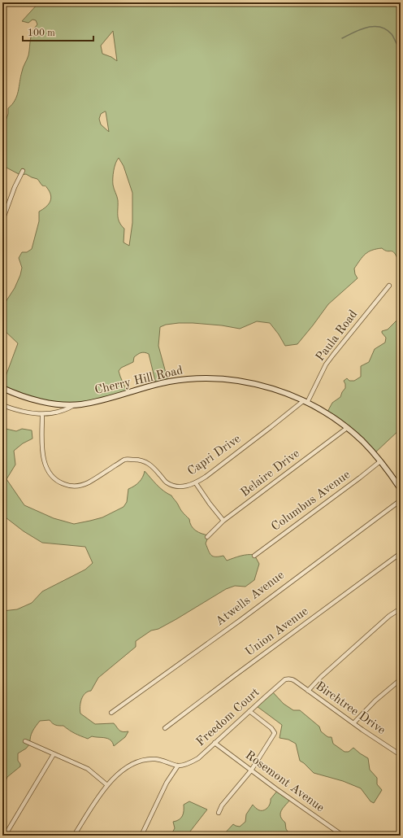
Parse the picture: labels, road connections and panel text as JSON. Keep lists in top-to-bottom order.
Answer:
{
  "streets": {
    "main road": ["Cherry Hill Road"],
    "street": [
      "Paula Road",
      "Capri Drive",
      "Belaire Drive",
      "Columbus Avenue",
      "Atwells Avenue",
      "Union Avenue",
      "Birchtree Drive",
      "Freedom Court",
      "Rosemont Avenue"
    ]
  },
  "crossings": [
    ["Paula Road", "Cherry Hill Road"],
    ["Paula Road", "Capri Drive"],
    ["Cherry Hill Road", "Capri Drive"],
    ["Cherry Hill Road", "Belaire Drive"],
    ["Cherry Hill Road", "Columbus Avenue"],
    ["Birchtree Drive", "Freedom Court"],
    ["Freedom Court", "Rosemont Avenue"]
  ],
  "scale_bar": "100 m"
}
